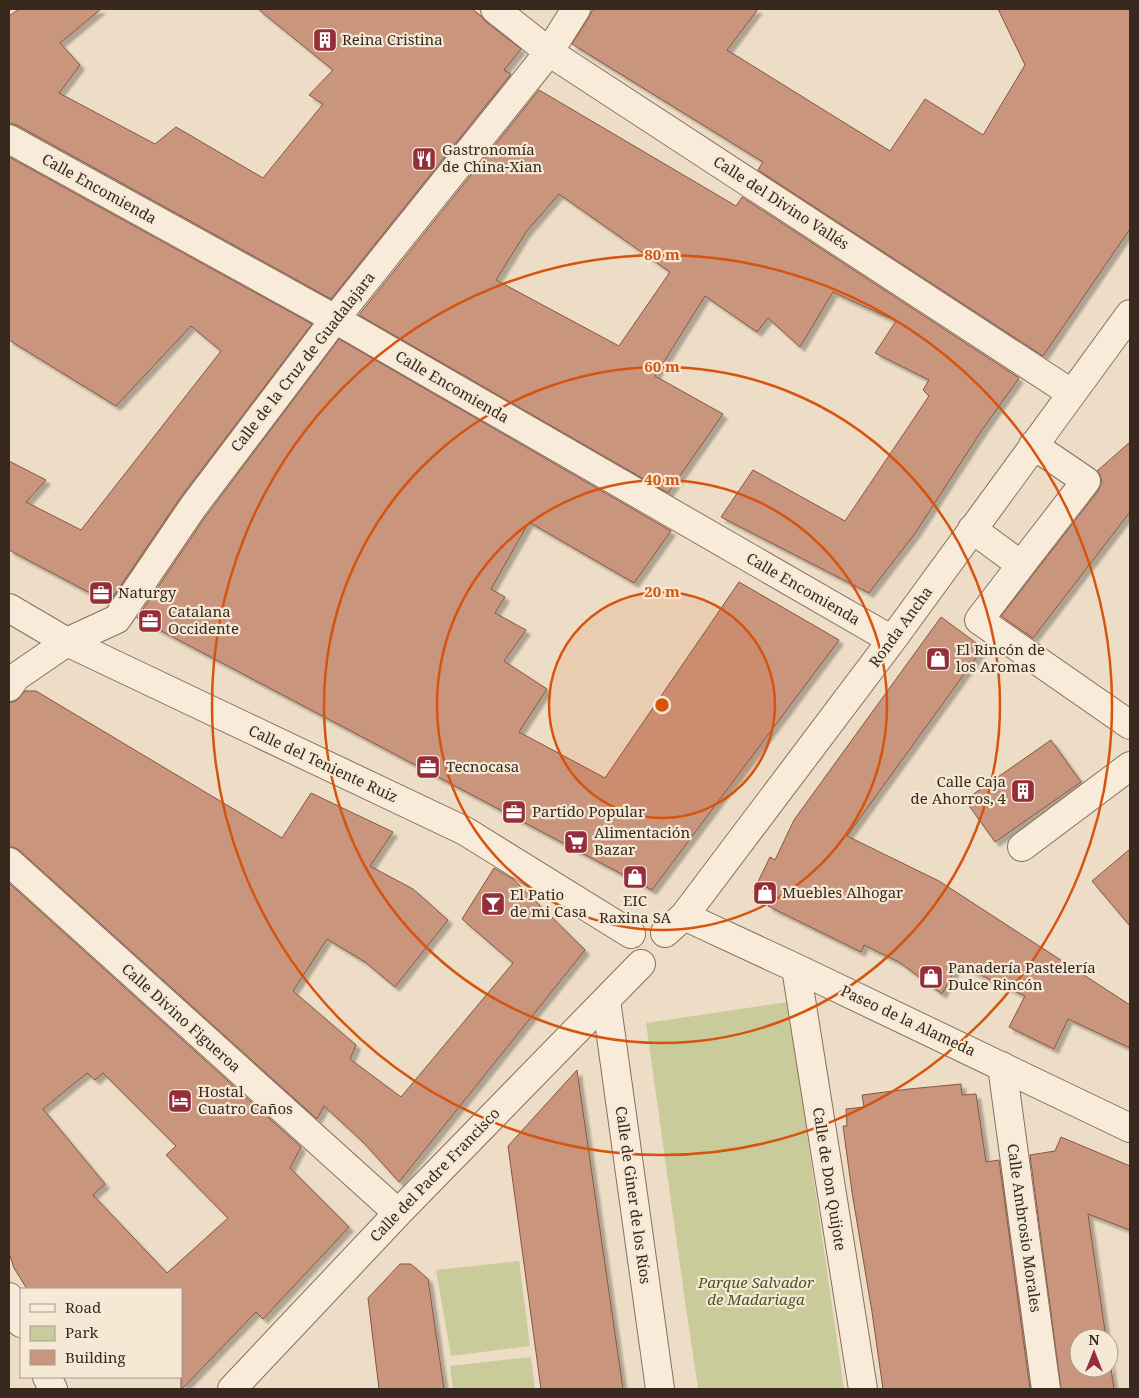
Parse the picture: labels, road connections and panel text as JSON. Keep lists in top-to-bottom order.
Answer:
{
  "streets": {
    "street": [
      "Calle Encomienda",
      "Calle del Divino Vallés",
      "Calle de la Cruz de Guadalajara",
      "Ronda Ancha",
      "Calle del Teniente Ruiz",
      "Calle Divino Figueroa",
      "Paseo de la Alameda",
      "Calle del Padre Francisco",
      "Calle de Don Quijote",
      "Calle de Giner de los Ríos",
      "Calle Ambrosio Morales"
    ]
  },
  "crossings": [
    ["Calle Encomienda", "Calle de la Cruz de Guadalajara"],
    ["Calle Encomienda", "Ronda Ancha"],
    ["Calle del Divino Vallés", "Calle de la Cruz de Guadalajara"],
    ["Calle del Divino Vallés", "Ronda Ancha"],
    ["Calle de la Cruz de Guadalajara", "Calle del Teniente Ruiz"],
    ["Ronda Ancha", "Paseo de la Alameda"],
    ["Calle del Teniente Ruiz", "Paseo de la Alameda"],
    ["Calle Divino Figueroa", "Calle del Padre Francisco"],
    ["Paseo de la Alameda", "Calle de Don Quijote"],
    ["Paseo de la Alameda", "Calle Ambrosio Morales"],
    ["Calle del Padre Francisco", "Calle de Giner de los Ríos"]
  ],
  "parks": ["Parque Salvador de Madariaga"],
  "places": {
    "building": ["Reina Cristina", "Calle Caja de Ahorros, 4"],
    "restaurant": ["Gastronomía de China-Xian"],
    "office": [
      "Naturgy",
      "Catalana Occidente",
      "Tecnocasa",
      "Partido Popular"
    ],
    "shop": [
      "El Rincón de los Aromas",
      "EIC Raxina SA",
      "Muebles Alhogar",
      "Panadería Pastelería Dulce Rincón"
    ],
    "supermarket": ["Alimentación Bazar"],
    "bar": ["El Patio de mi Casa"],
    "hotel": ["Hostal Cuatro Caños"]
  },
  "legend": ["Road", "Park", "Building"],
  "north": "top",
  "rings": [
    "80 m",
    "60 m",
    "40 m",
    "20 m"
  ]
}
